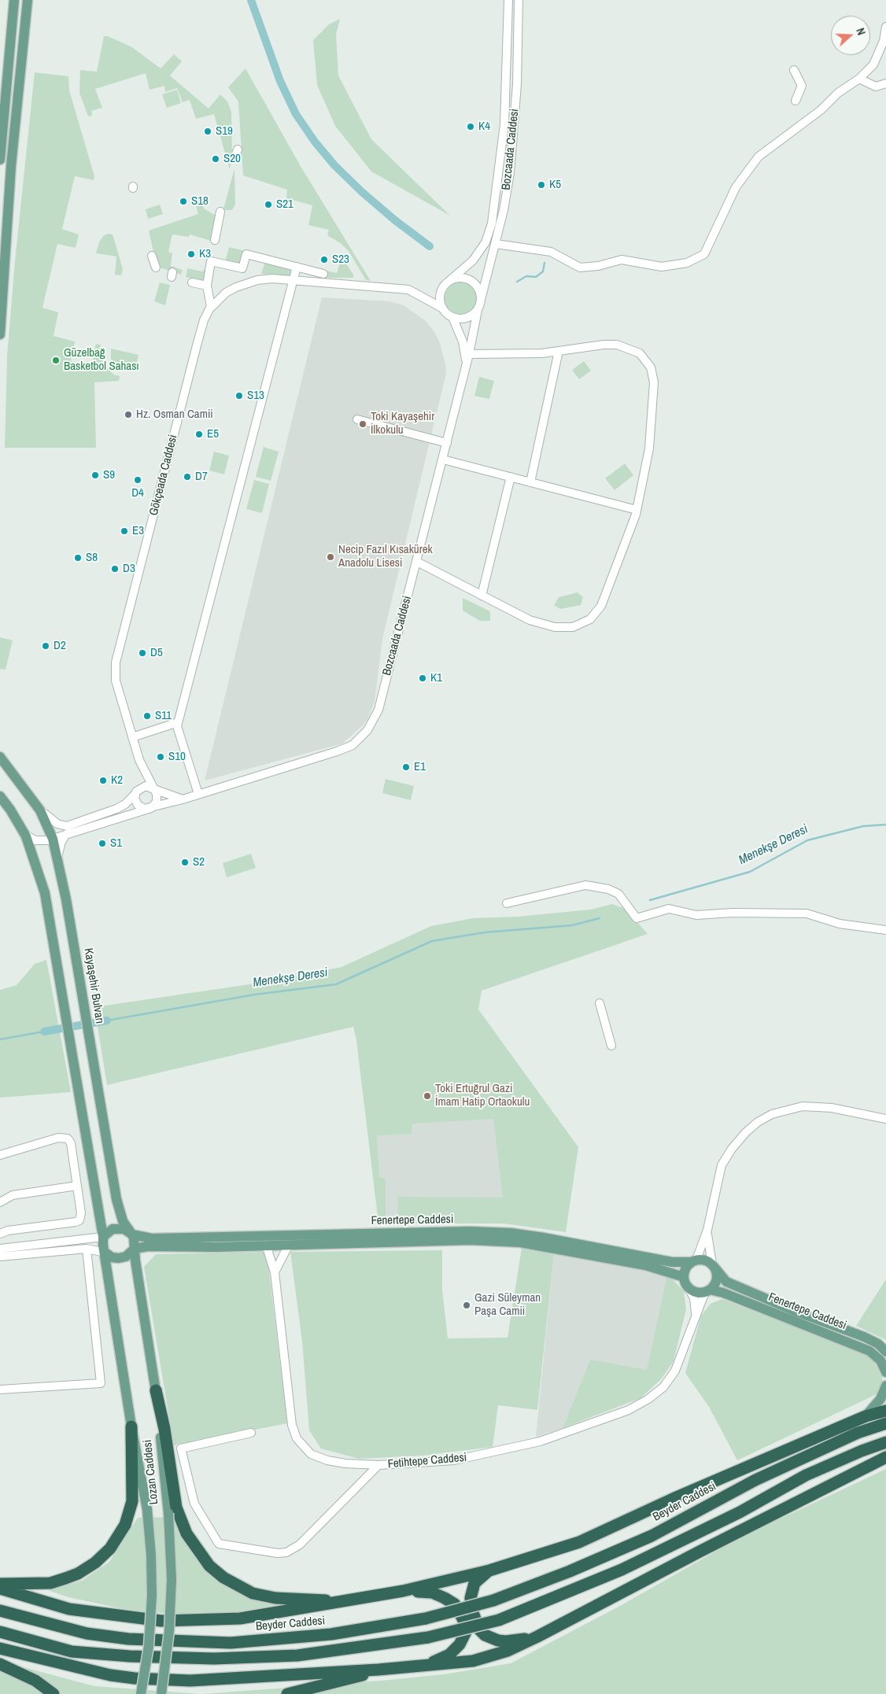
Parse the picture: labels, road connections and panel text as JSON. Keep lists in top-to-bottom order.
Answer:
{
  "streets": {
    "highway": ["Beyder Caddesi"],
    "main road": ["Kayaşehir Bulvarı", "Fenertepe Caddesi", "Lozan Caddesi"],
    "street": ["Bozcaada Caddesi", "Gökçeada Caddesi", "Fetihtepe Caddesi"]
  },
  "crossings": [
    ["Bozcaada Caddesi", "Gökçeada Caddesi"],
    ["Bozcaada Caddesi", "Kayaşehir Bulvarı"],
    ["Kayaşehir Bulvarı", "Fenertepe Caddesi"],
    ["Kayaşehir Bulvarı", "Lozan Caddesi"],
    ["Fenertepe Caddesi", "Fetihtepe Caddesi"],
    ["Fenertepe Caddesi", "Lozan Caddesi"]
  ],
  "water": ["Menekşe Deresi"],
  "places": [
    "K4",
    "S19",
    "S20",
    "K5",
    "S18",
    "S21",
    "K3",
    "S23",
    "Güzelbağ Basketbol Sahası",
    "S13",
    "Hz. Osman Camii",
    "Toki Kayaşehir İlkokulu",
    "E5",
    "S9",
    "D7",
    "D4",
    "E3",
    "Necip Fazıl Kısakürek Anadolu Lisesi",
    "S8",
    "D3",
    "D2",
    "D5",
    "K1",
    "S11",
    "S10",
    "E1",
    "K2",
    "S1",
    "S2",
    "Toki Ertuğrul Gazi İmam Hatip Ortaokulu",
    "Gazi Süleyman Paşa Camii"
  ],
  "north": "right"
}
